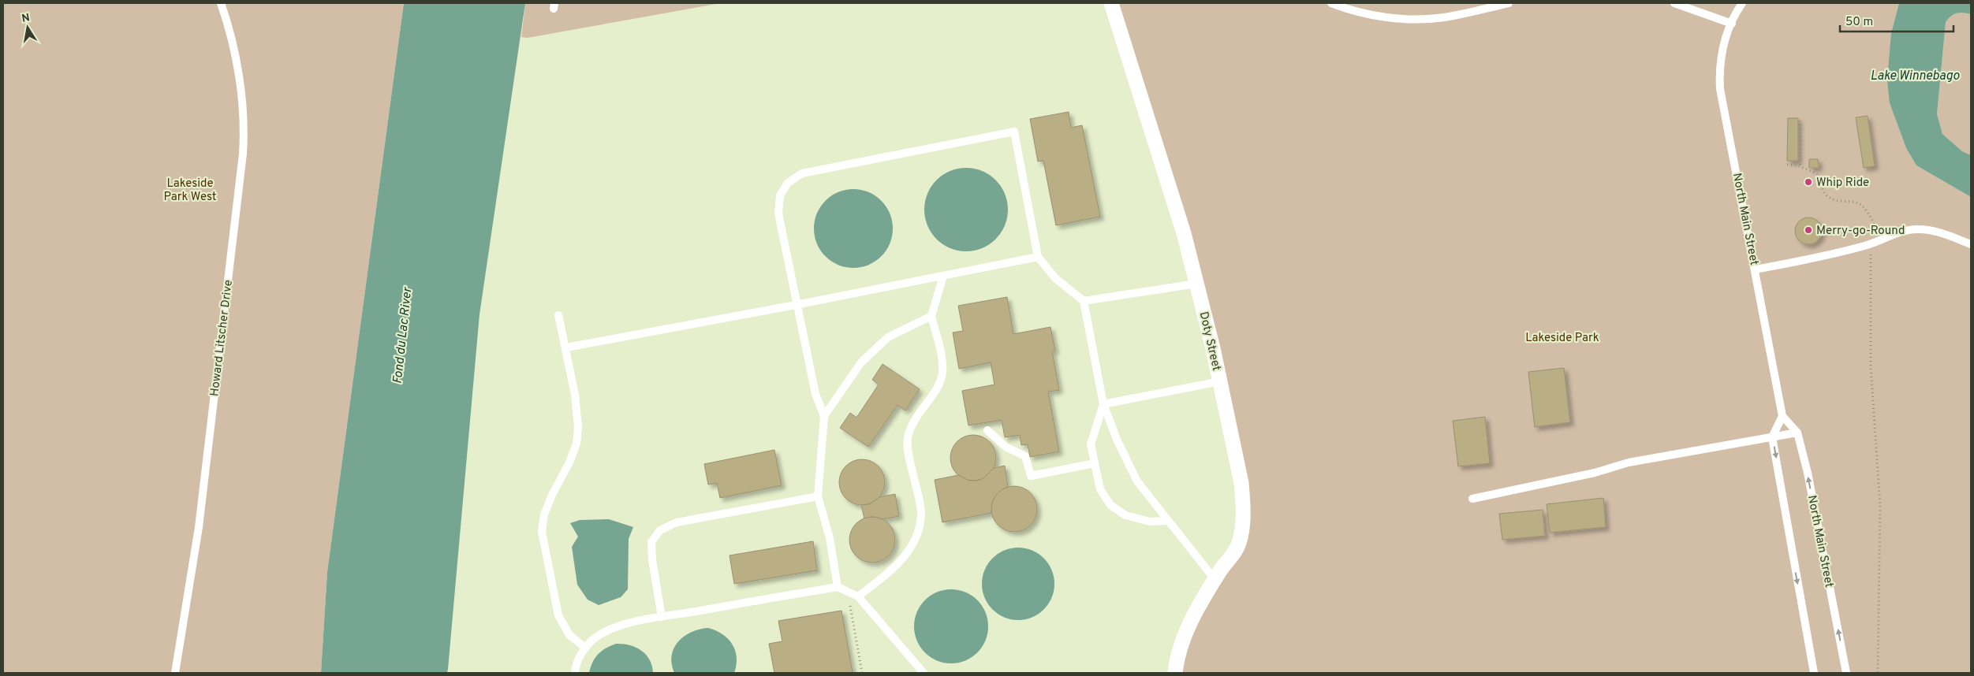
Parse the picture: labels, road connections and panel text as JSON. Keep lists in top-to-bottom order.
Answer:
{
  "streets": {
    "street": ["Doty Street"],
    "lane": ["North Main Street", "Howard Litscher Drive"]
  },
  "water": ["Lake Winnebago", "Fond du Lac River"],
  "parks": ["Lakeside Park West", "Lakeside Park"],
  "places": ["Whip Ride", "Merry-go-Round"],
  "scale_bar": "50 m",
  "north": "top"
}
